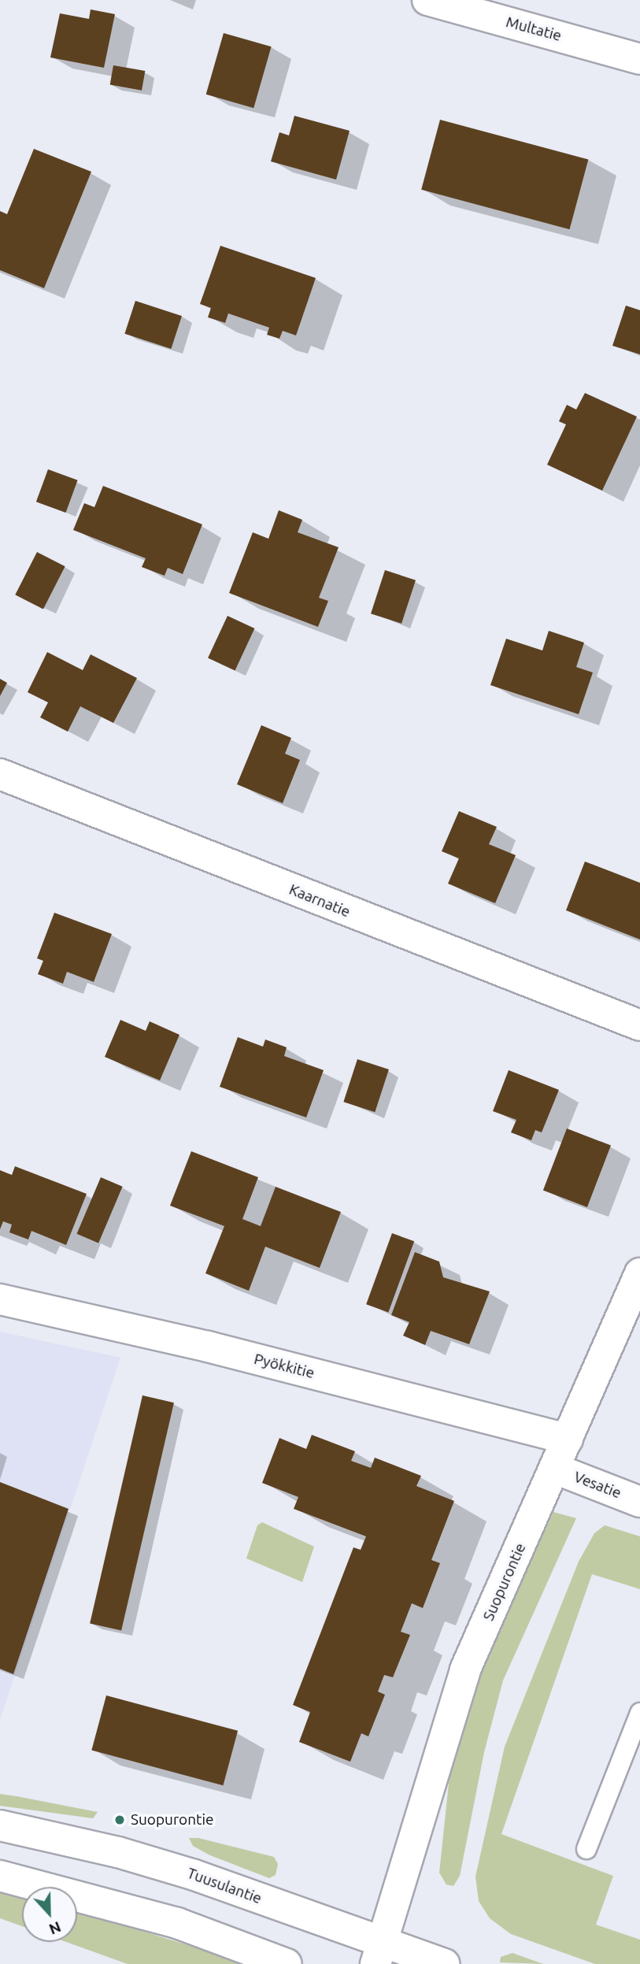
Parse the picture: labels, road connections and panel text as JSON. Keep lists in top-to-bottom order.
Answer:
{
  "streets": {
    "street": [
      "Multatie",
      "Kaarnatie",
      "Pyökkitie",
      "Vesatie",
      "Suopurontie",
      "Tuusulantie"
    ]
  },
  "crossings": [
    ["Pyökkitie", "Suopurontie"],
    ["Vesatie", "Suopurontie"],
    ["Suopurontie", "Tuusulantie"]
  ],
  "places": ["Suopurontie"],
  "north": "bottom"
}
